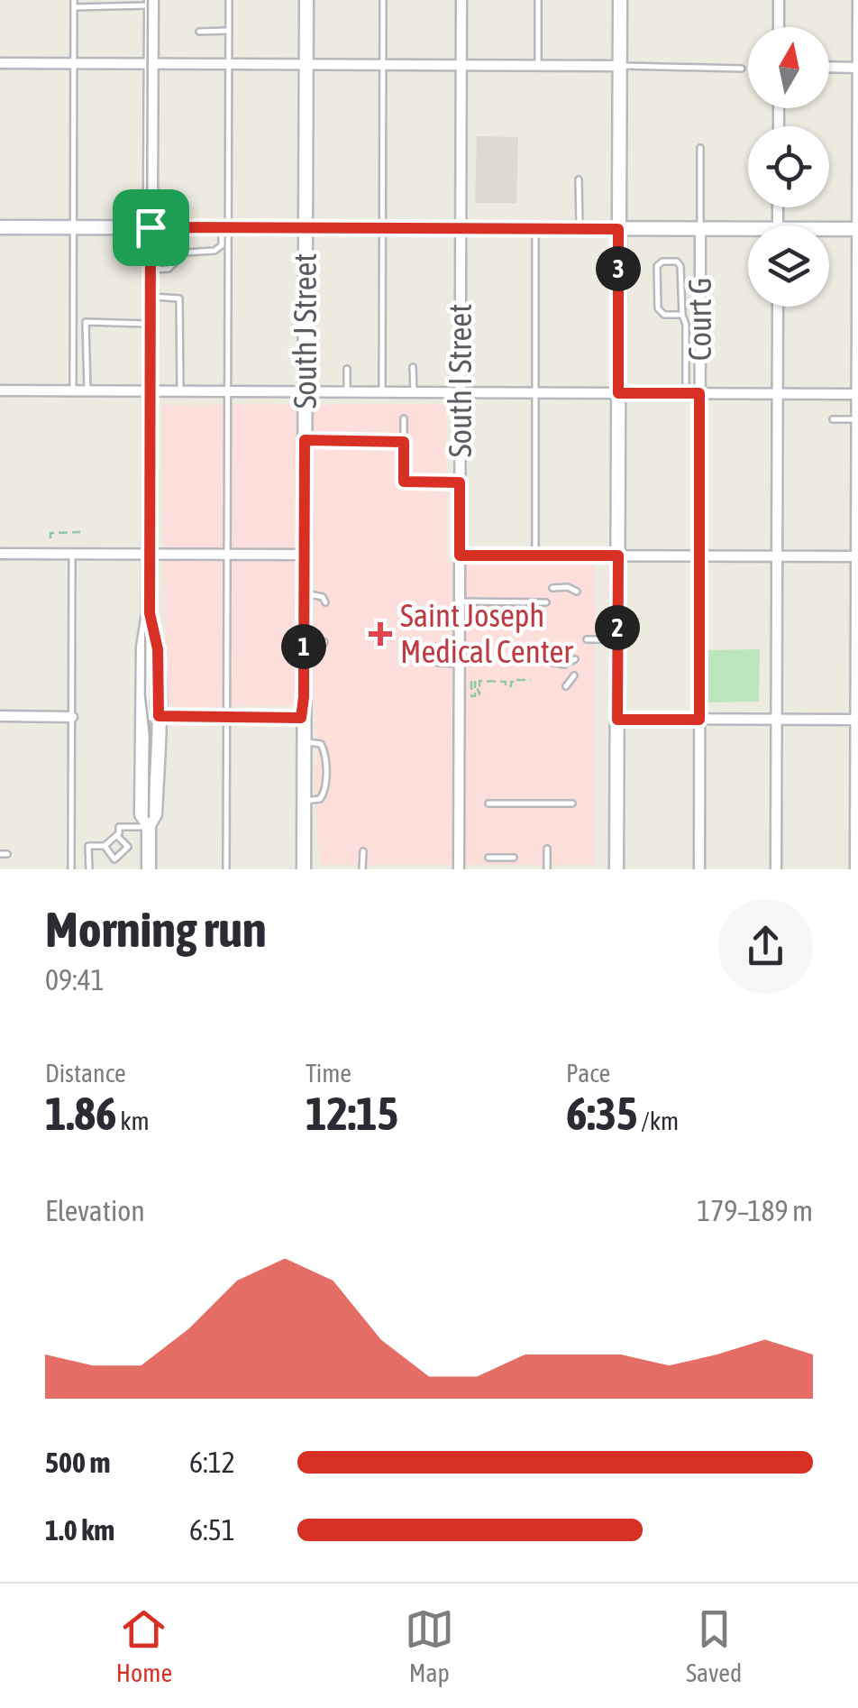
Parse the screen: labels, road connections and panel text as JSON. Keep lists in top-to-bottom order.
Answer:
{
  "streets": {
    "main road": ["South J Street"],
    "street": ["Court G", "South I Street"]
  },
  "places": {
    "health": ["Saint Joseph Medical Center"]
  },
  "north": "top",
  "page": {
    "pins": ["3", "2", "1"],
    "heading": ["Morning run", "09:41"],
    "stats": [
      ["Distance", "1.86 km"],
      ["Time", "12:15"],
      ["Pace", "6:35 /km"]
    ],
    "chart": ["Elevation", "179–189 m"],
    "list": [
      {
        "name": "500 m",
        "note": "6:12"
      },
      {
        "name": "1.0 km",
        "note": "6:51"
      }
    ],
    "tabs": ["Home", "Map", "Saved"]
  }
}
